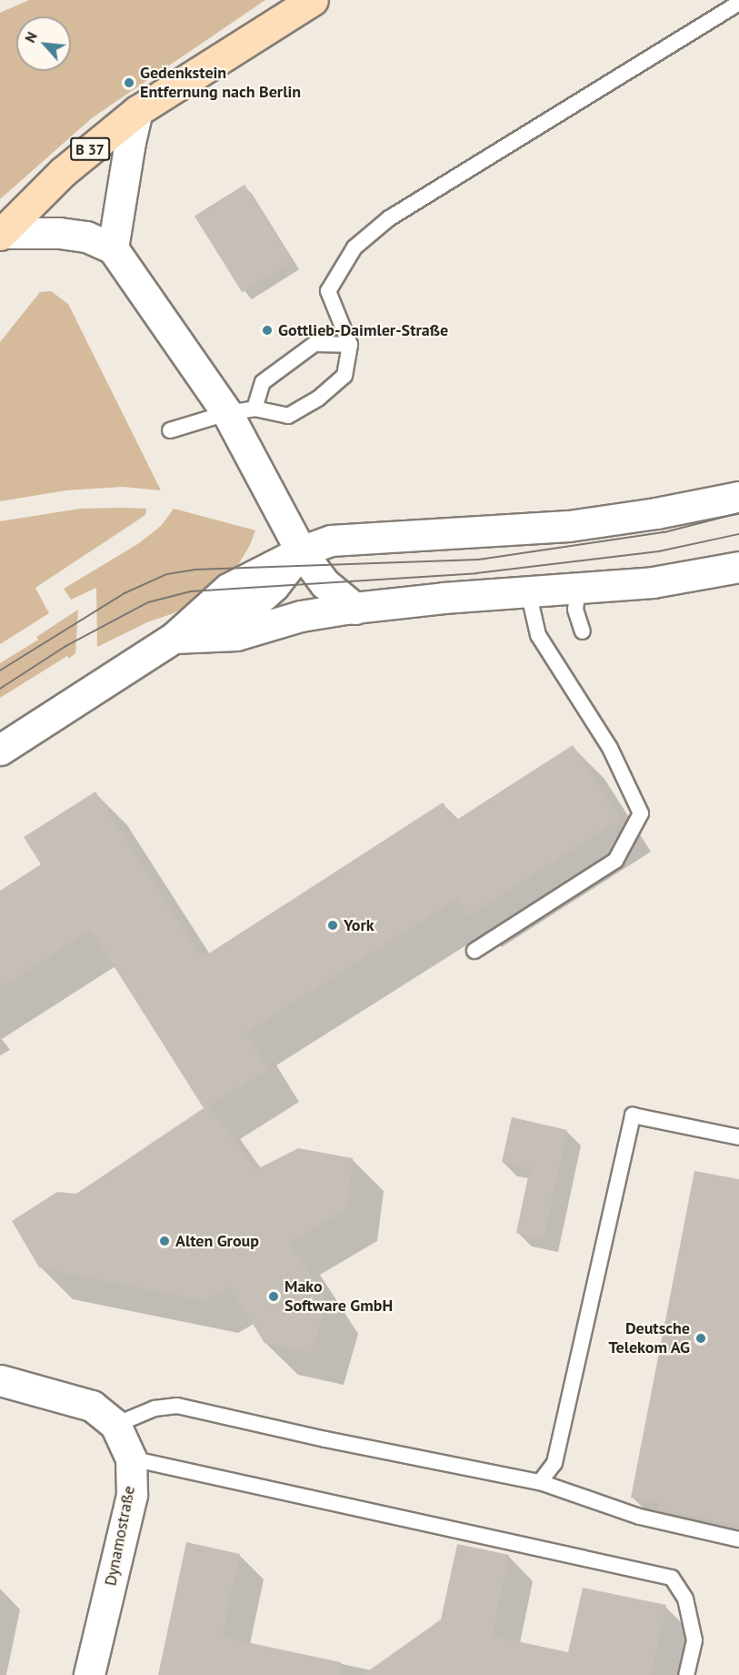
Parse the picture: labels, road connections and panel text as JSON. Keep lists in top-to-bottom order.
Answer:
{
  "streets": {
    "main road": ["B 37"],
    "street": ["Dynamostraße"]
  },
  "places": [
    "Gedenkstein Entfernung nach Berlin",
    "Gottlieb-Daimler-Straße",
    "York",
    "Alten Group",
    "Mako Software GmbH",
    "Deutsche Telekom AG"
  ],
  "north": "top left"
}
